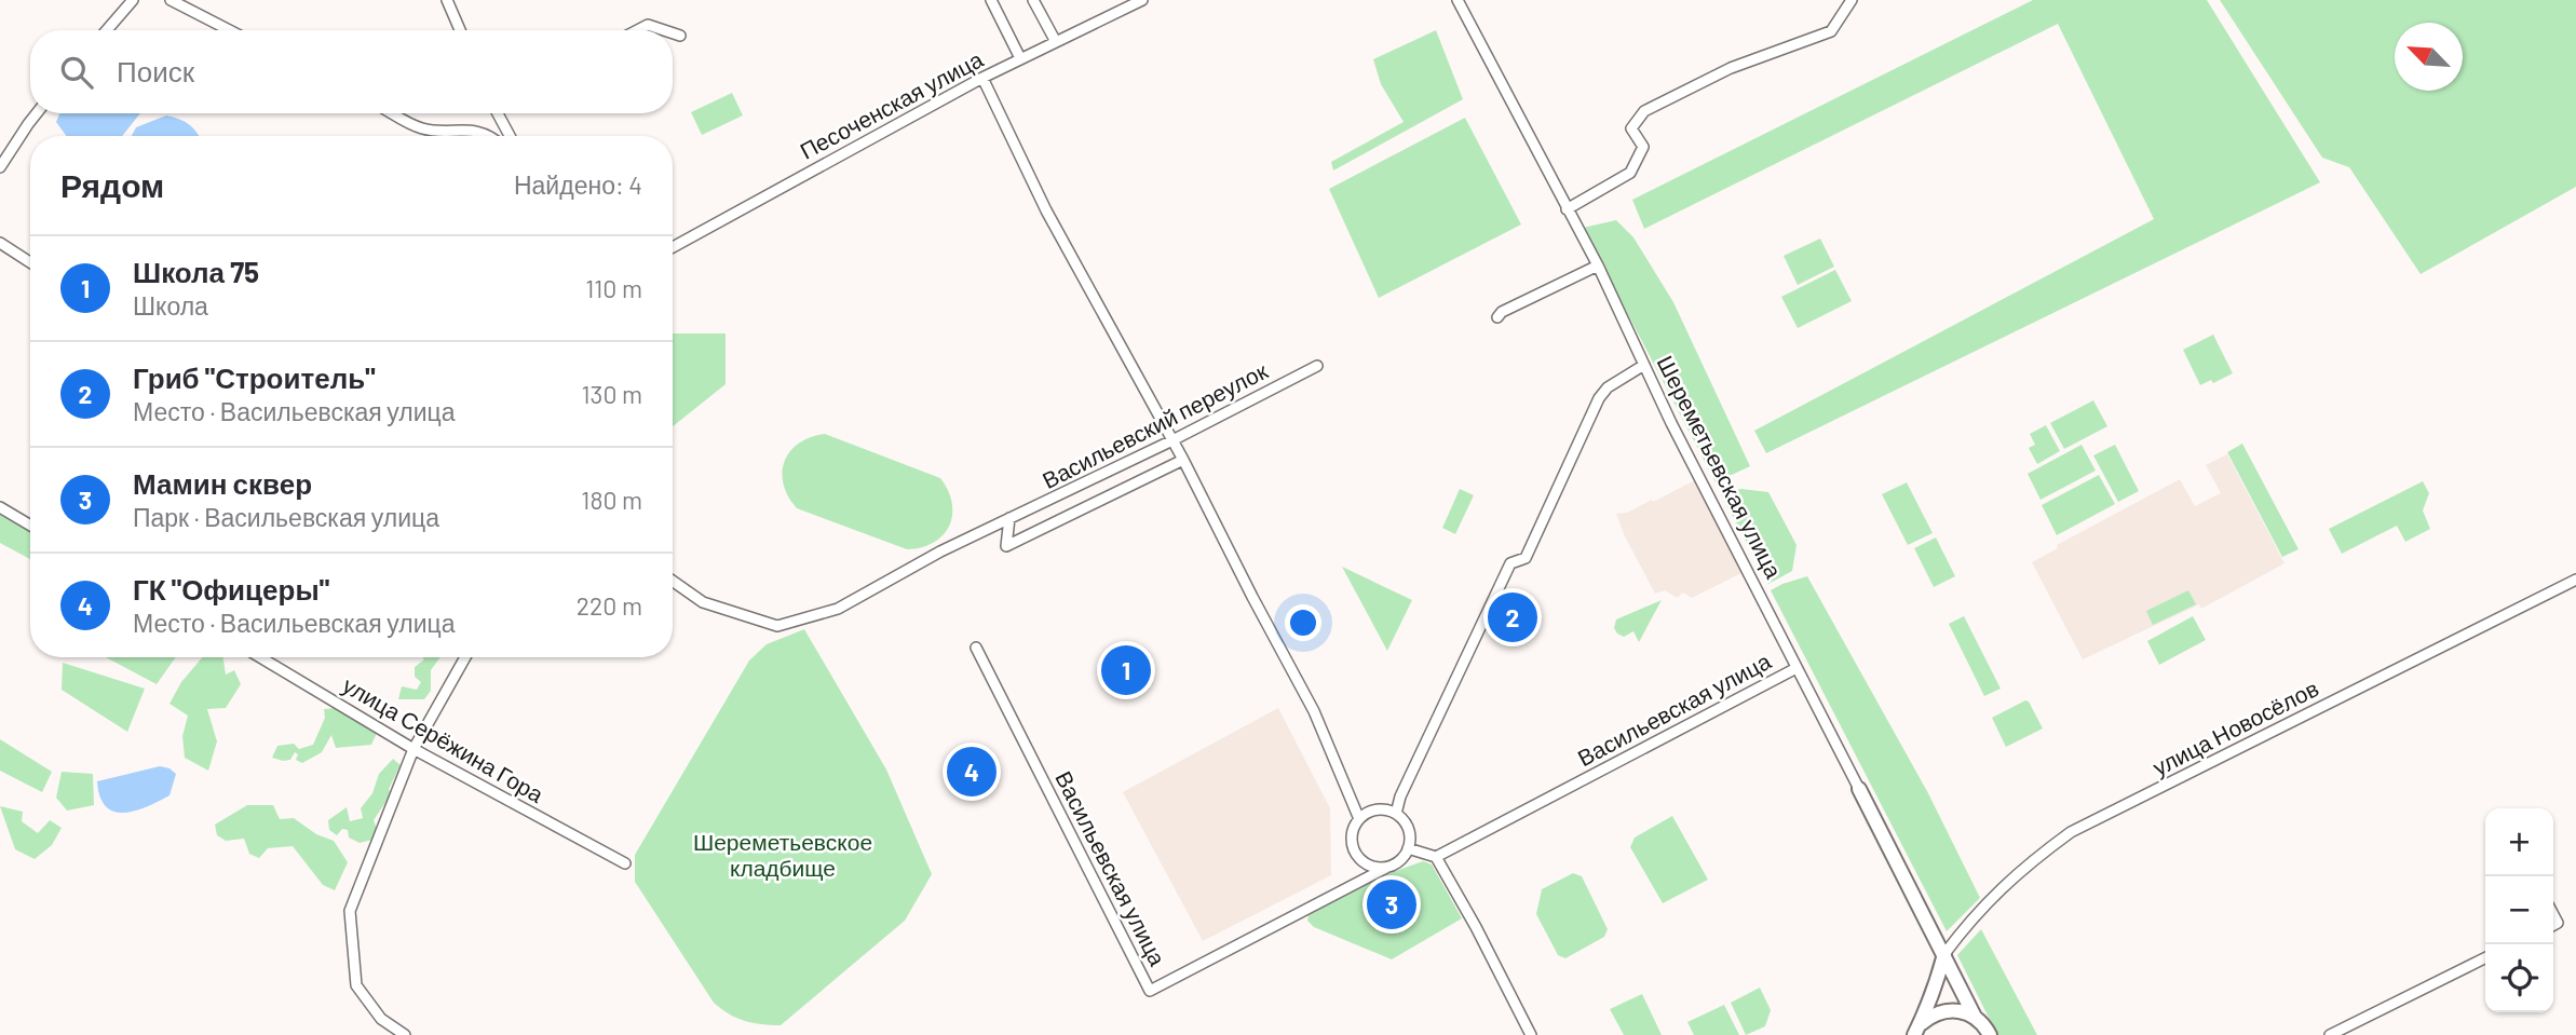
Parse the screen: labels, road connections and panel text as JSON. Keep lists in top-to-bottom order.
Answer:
{
  "streets": {
    "street": [
      "Песоченская улица",
      "Васильевский переулок",
      "Шереметьевская улица",
      "Васильевская улица",
      "улица Новосёлов",
      "улица Серёжина Гора"
    ]
  },
  "crossings": [
    ["Шереметьевская улица", "Васильевская улица"],
    ["Шереметьевская улица", "улица Новосёлов"]
  ],
  "parks": ["Шереметьевское кладбище"],
  "north": "top left",
  "page": {
    "search": "Поиск",
    "heading": ["Рядом", "Найдено: 4"],
    "list": [
      {
        "mark": "1",
        "name": "Школа 75",
        "note": "Школа",
        "value": "110 m"
      },
      {
        "mark": "2",
        "name": "Гриб \"Строитель\"",
        "note": "Место · Васильевская улица",
        "value": "130 m"
      },
      {
        "mark": "3",
        "name": "Мамин сквер",
        "note": "Парк · Васильевская улица",
        "value": "180 m"
      },
      {
        "mark": "4",
        "name": "ГК \"Офицеры\"",
        "note": "Место · Васильевская улица",
        "value": "220 m"
      }
    ],
    "pins": [
      "2",
      "1",
      "4",
      "3"
    ],
    "map_buttons": ["+", "−"]
  }
}
